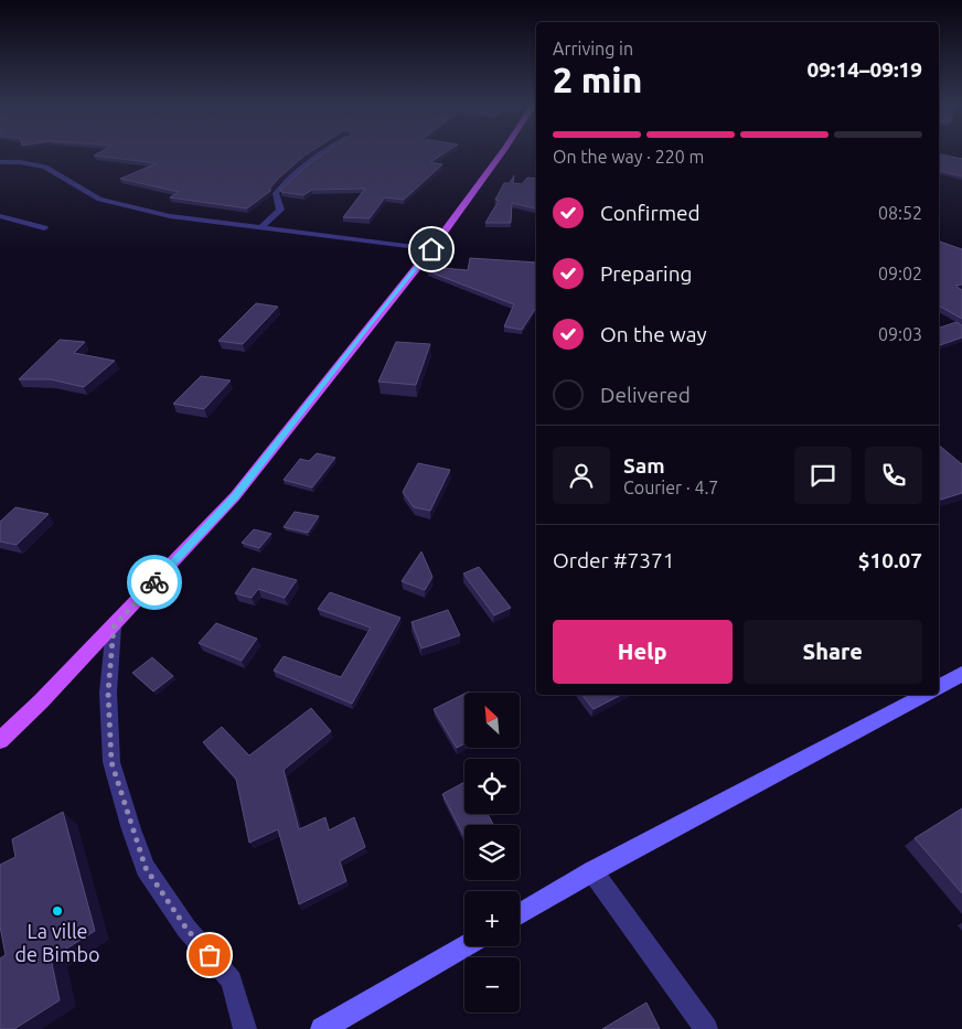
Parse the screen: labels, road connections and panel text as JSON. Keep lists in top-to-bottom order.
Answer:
{
  "places": ["La ville de Bimbo"],
  "north": "top left",
  "page": {
    "heading": ["2 min", "Arriving in", "09:14–09:19"],
    "panel": [
      "Sam",
      "Courier · 4.7",
      "Order #7371",
      "$10.07"
    ],
    "bar": "On the way · 220 m",
    "list": [
      ["Confirmed", "08:52"],
      ["Preparing", "09:02"],
      ["On the way", "09:03"],
      "Delivered"
    ],
    "buttons": ["Help", "Share"],
    "map_buttons": ["+", "−"]
  }
}
